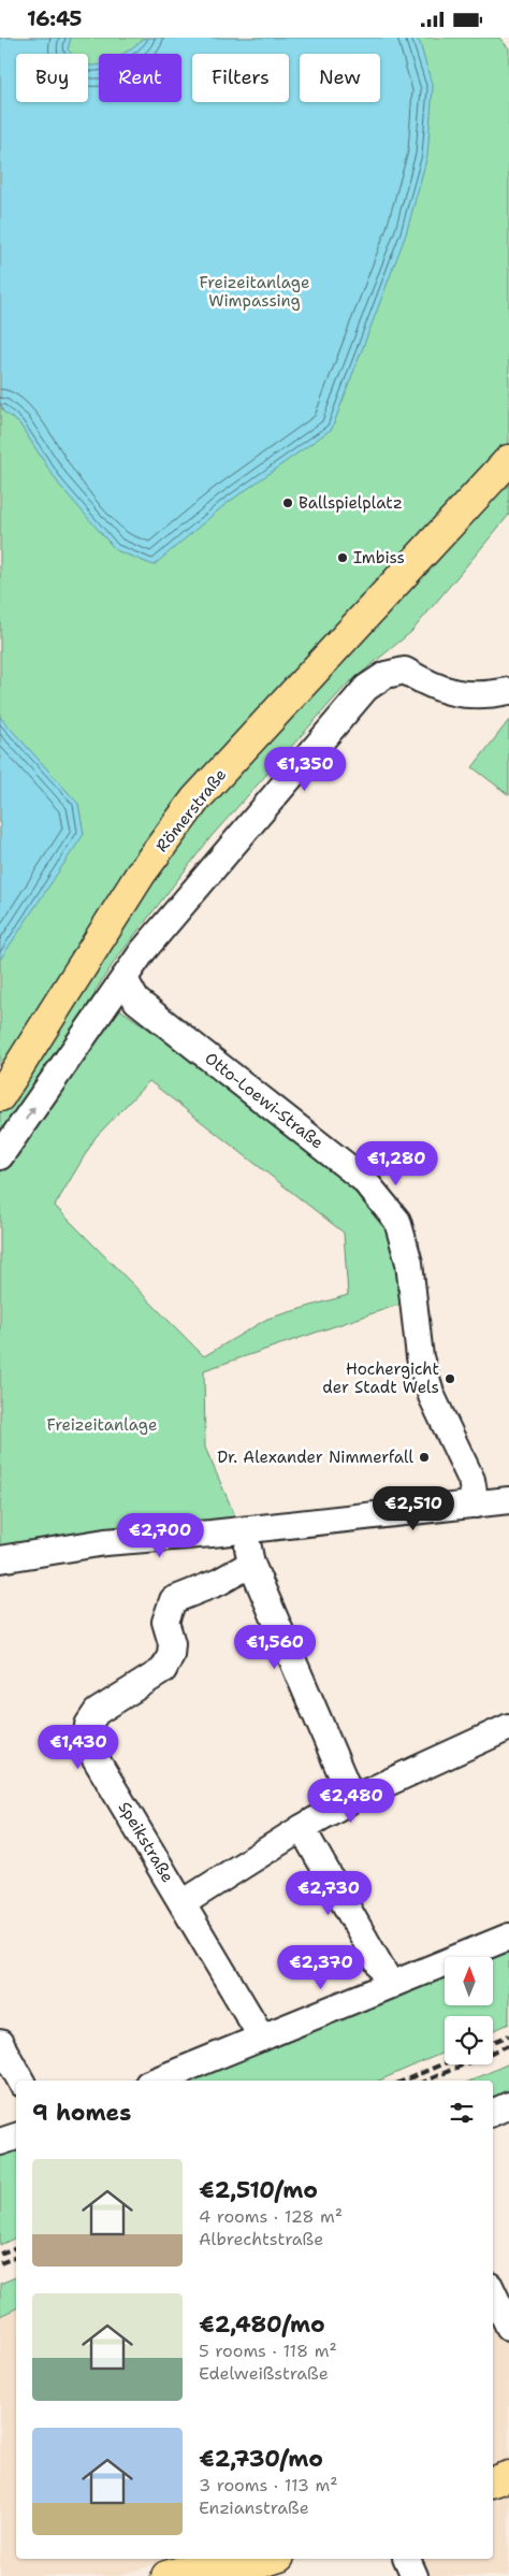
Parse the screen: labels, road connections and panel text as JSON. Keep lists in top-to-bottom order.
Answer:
{
  "streets": {
    "main road": ["Römerstraße"],
    "street": ["Otto-Loewi-Straße", "Speikstraße"]
  },
  "parks": ["Freizeitanlage Wimpassing", "Freizeitanlage"],
  "places": [
    "Ballspielplatz",
    "Imbiss",
    "Hochergicht der Stadt Wels",
    "Dr. Alexander Nimmerfall"
  ],
  "north": "top",
  "page": {
    "status": "16:45",
    "chip": [
      "Buy",
      "Rent",
      "Filters",
      "New"
    ],
    "price": [
      "€1,350",
      "€1,280",
      "€2,510",
      "€2,700",
      "€1,560",
      "€1,430",
      "€2,480",
      "€2,730",
      "€2,370"
    ],
    "heading": "9 homes",
    "list": [
      {
        "name": "€2,510/mo",
        "note": "4 rooms · 128 m² · Albrechtstraße"
      },
      {
        "name": "€2,480/mo",
        "note": "5 rooms · 118 m² · Edelweißstraße"
      },
      {
        "name": "€2,730/mo",
        "note": "3 rooms · 113 m² · Enzianstraße"
      }
    ]
  }
}
